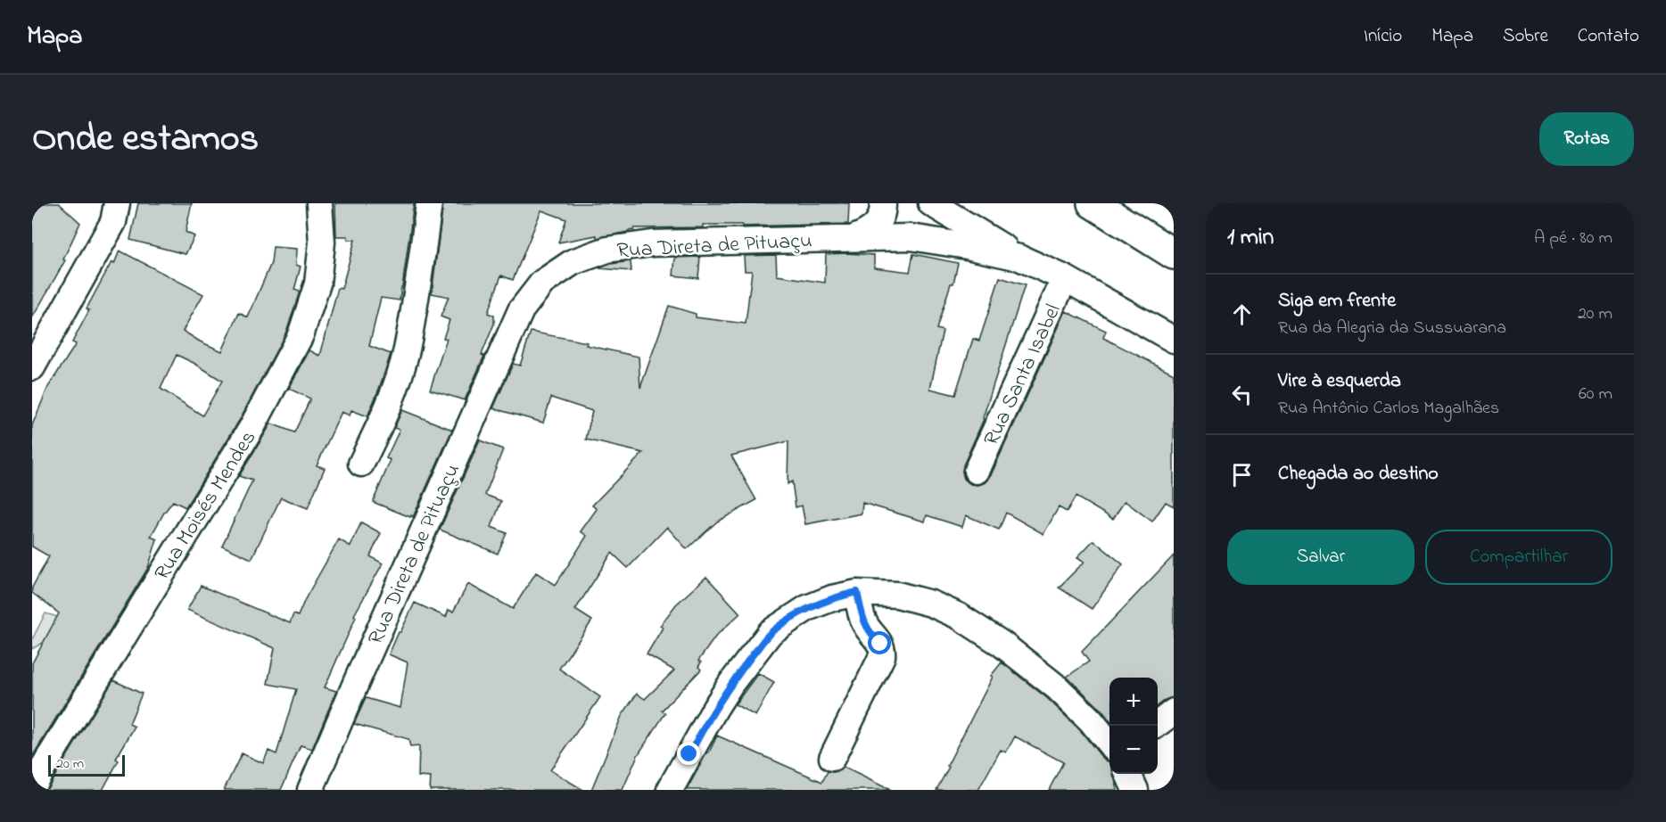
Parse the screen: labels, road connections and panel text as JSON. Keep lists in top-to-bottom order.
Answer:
{
  "streets": {
    "street": ["Rua Direta de Pituaçu", "Rua Santa Isabel", "Rua Moisés Mendes"]
  },
  "crossings": [
    ["Rua Direta de Pituaçu", "Rua Santa Isabel"]
  ],
  "scale_bar": "20 m",
  "page": {
    "header": "Mapa",
    "nav": [
      "Início",
      "Mapa",
      "Sobre",
      "Contato"
    ],
    "title": "Onde estamos",
    "buttons": [
      "Rotas",
      ["Salvar", "Compartilhar"]
    ],
    "heading": ["1 min", "A pé · 80 m"],
    "list": [
      ["Siga em frente", "Rua da Alegria da Sussuarana", "20 m"],
      ["Vire à esquerda", "Rua Antônio Carlos Magalhães", "60 m"],
      "Chegada ao destino"
    ],
    "map_buttons": ["+", "−"],
    "scale": "20 m"
  }
}
